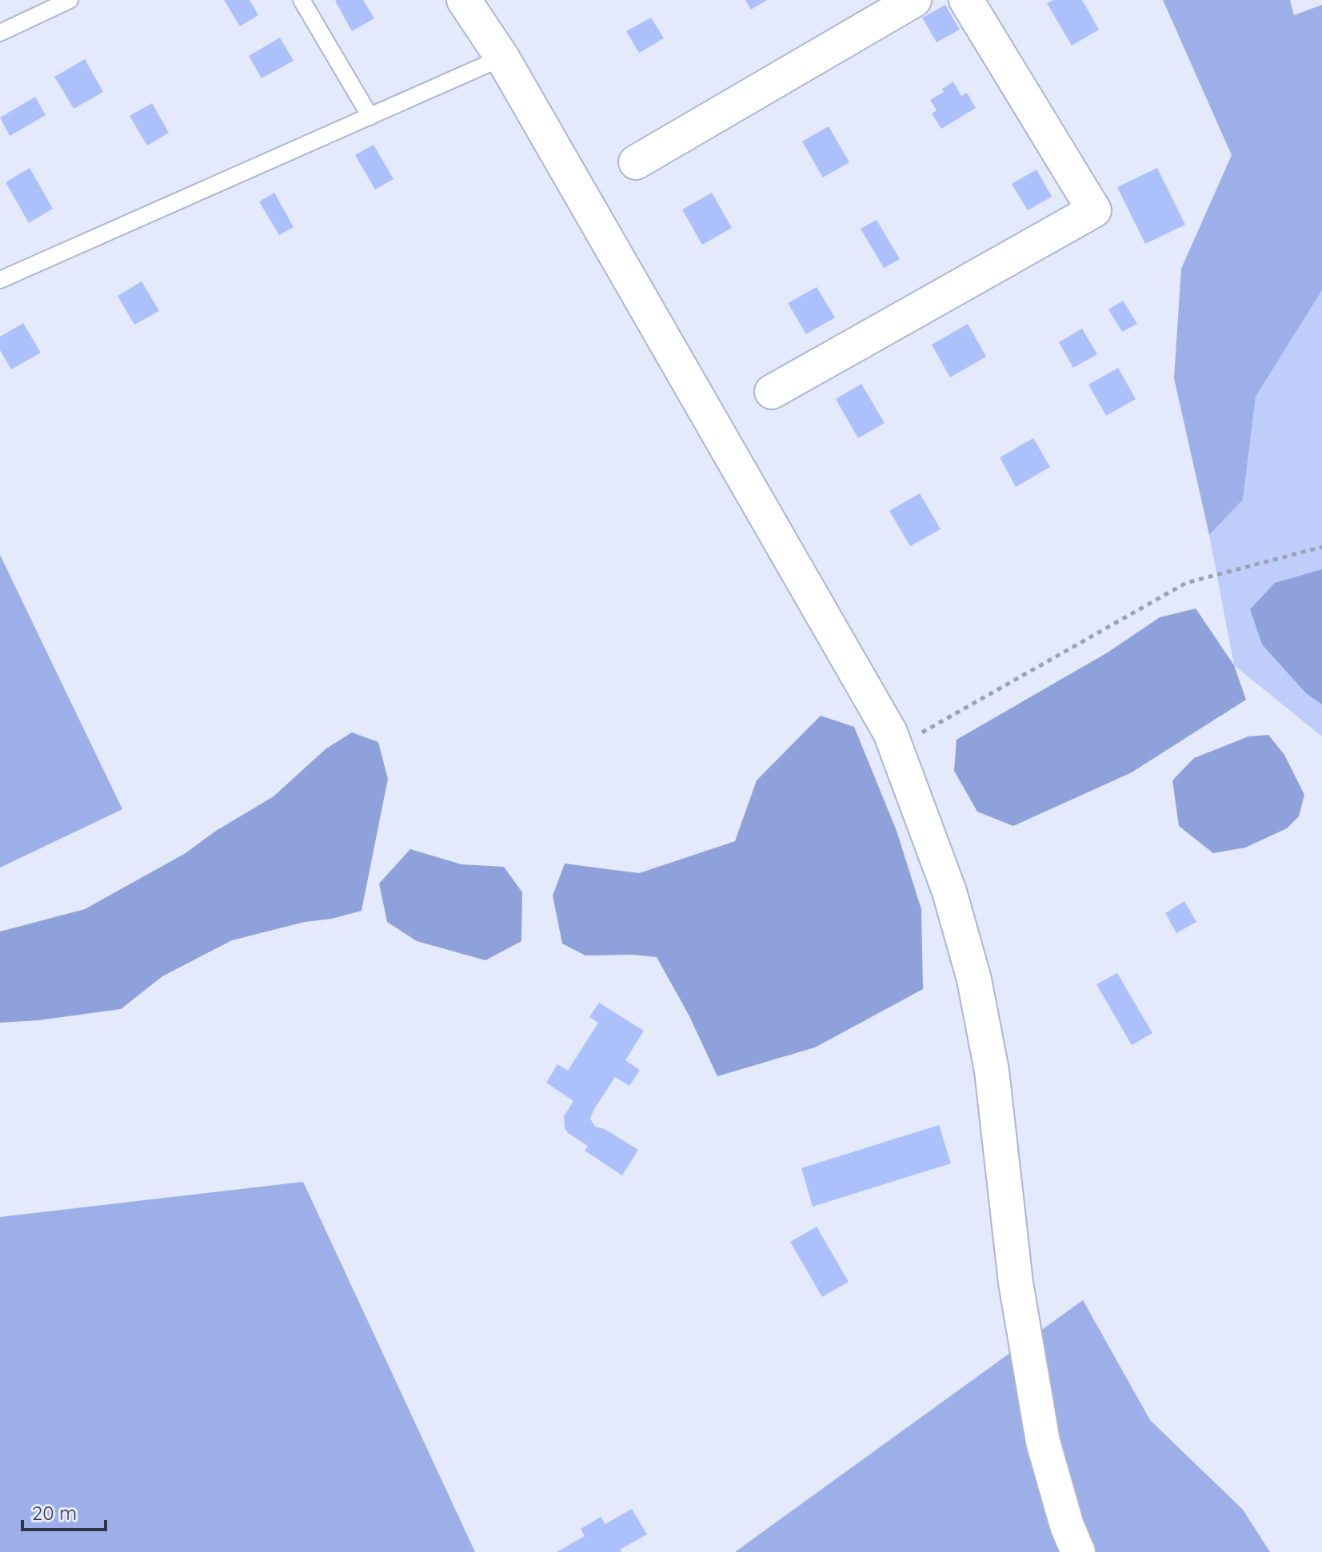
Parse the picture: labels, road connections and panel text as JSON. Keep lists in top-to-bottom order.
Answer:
{
  "scale_bar": "20 m"
}
